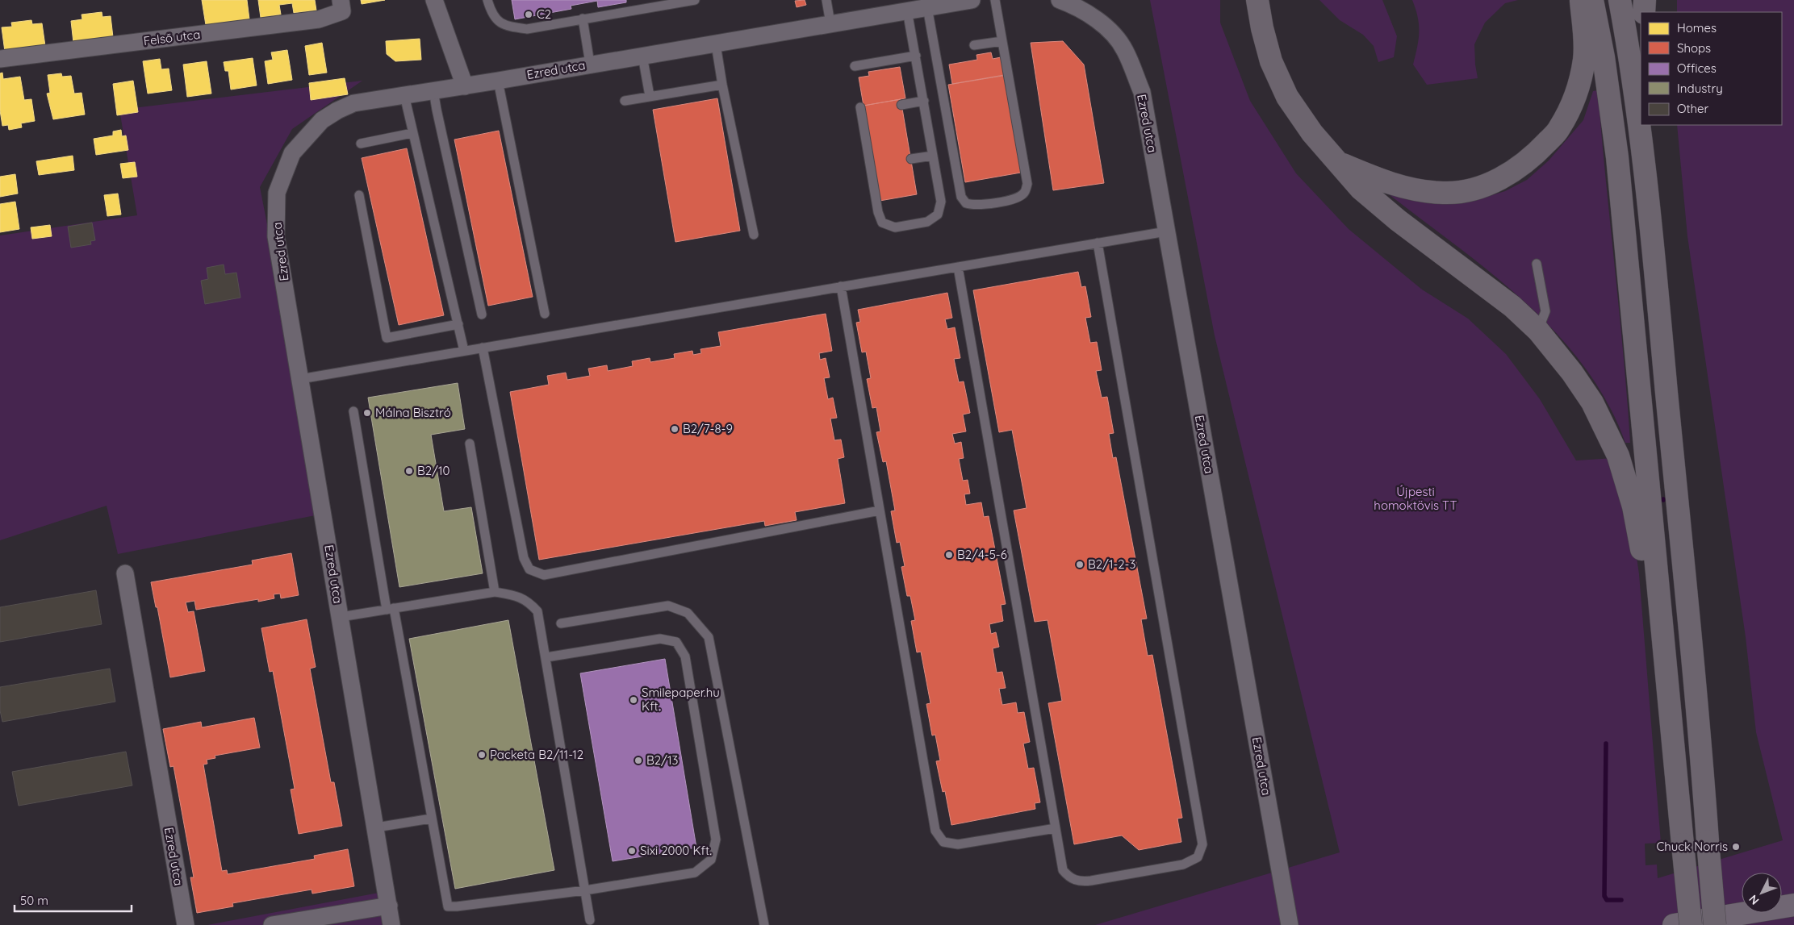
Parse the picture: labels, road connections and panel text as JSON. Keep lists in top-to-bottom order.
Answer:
{
  "streets": {
    "street": ["Felső utca", "Ezred utca"]
  },
  "parks": ["Újpesti homoktövis TT"],
  "places": [
    "C2",
    "Málna Bisztró",
    "B2/7-8-9",
    "B2/10",
    "B2/4-5-6",
    "B2/1-2-3",
    "Smilepaper.hu Kft.",
    "Packeta B2/11-12",
    "B2/13",
    "Chuck Norris",
    "Sixi 2000 Kft."
  ],
  "legend": [
    "Homes",
    "Shops",
    "Offices",
    "Industry",
    "Other"
  ],
  "scale_bar": "50 m",
  "north": "bottom left"
}
